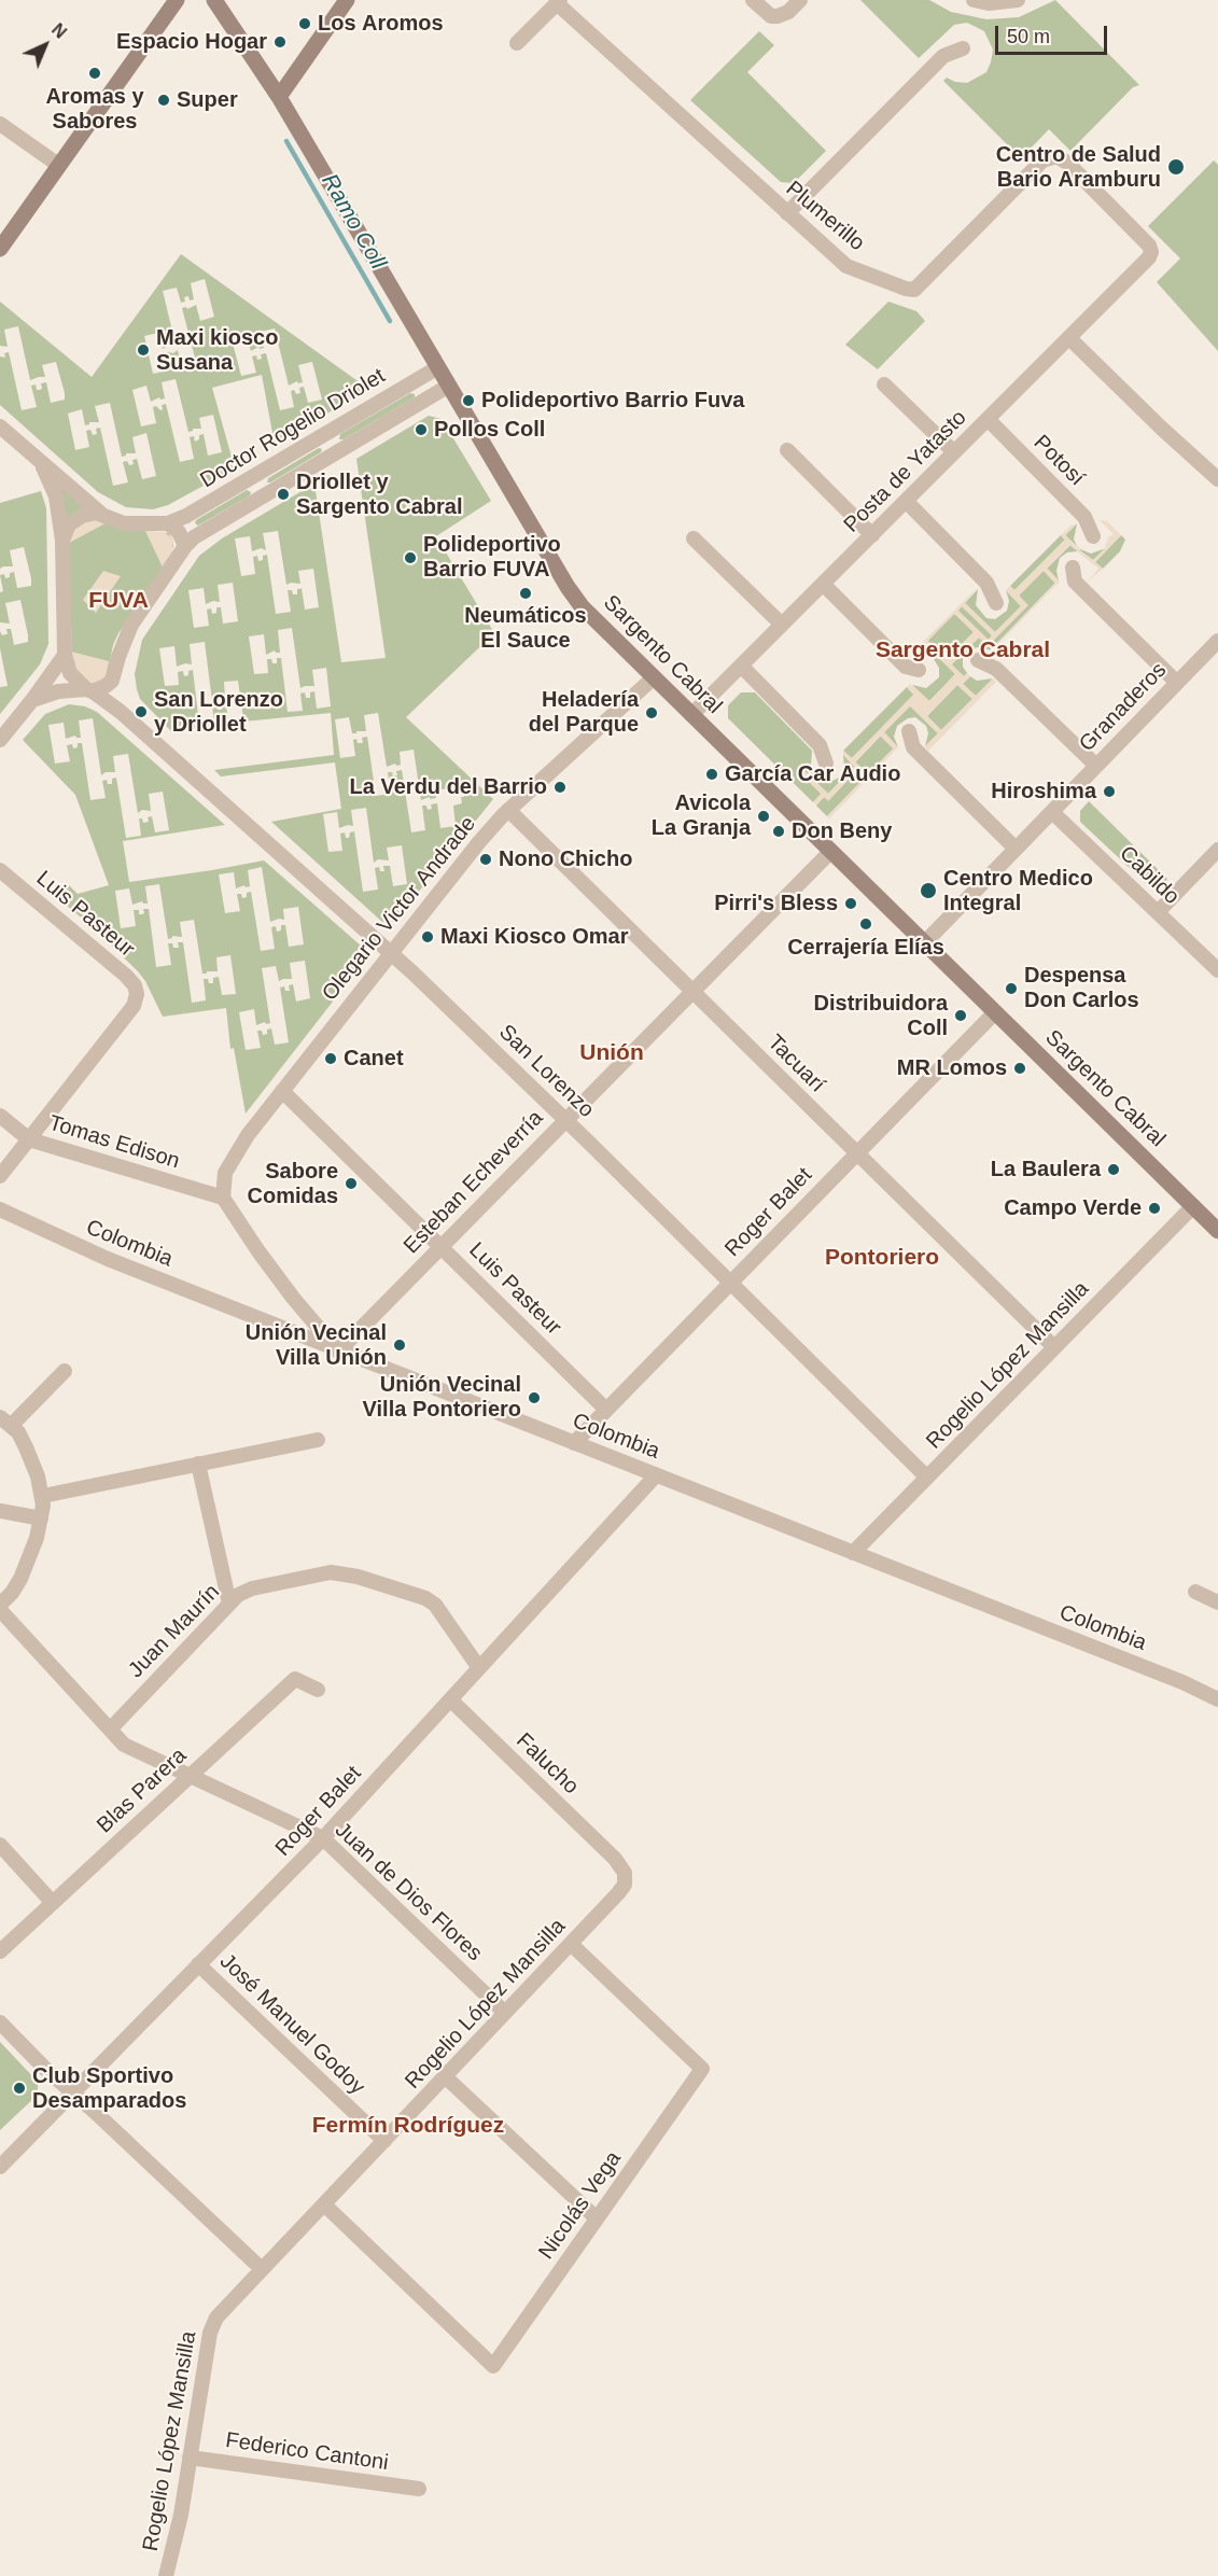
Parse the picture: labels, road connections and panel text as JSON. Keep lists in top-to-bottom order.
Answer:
{
  "streets": {
    "main road": ["Sargento Cabral"],
    "street": [
      "Plumerillo",
      "Doctor Rogelio Driolet",
      "Potosí",
      "Posta de Yatasto",
      "Granaderos",
      "Cabildo",
      "Olegario Victor Andrade",
      "Luis Pasteur",
      "Tacuarí",
      "San Lorenzo",
      "Tomas Edison",
      "Esteban Echeverría",
      "Roger Balet",
      "Colombia",
      "Rogelio López Mansilla",
      "Juan Maurín",
      "Falucho",
      "Blas Parera",
      "Juan de Dios Flores",
      "José Manuel Godoy",
      "Nicolás Vega",
      "Federico Cantoni"
    ]
  },
  "crossings": [
    ["Plumerillo", "Posta de Yatasto"],
    ["Doctor Rogelio Driolet", "Sargento Cabral"],
    ["Potosí", "Posta de Yatasto"],
    ["Posta de Yatasto", "Sargento Cabral"],
    ["Sargento Cabral", "Granaderos"],
    ["Sargento Cabral", "Olegario Victor Andrade"],
    ["Sargento Cabral", "Esteban Echeverría"],
    ["Sargento Cabral", "Roger Balet"],
    ["Sargento Cabral", "Rogelio López Mansilla"],
    ["Granaderos", "Cabildo"],
    ["Olegario Victor Andrade", "Luis Pasteur"],
    ["Olegario Victor Andrade", "Tacuarí"],
    ["Olegario Victor Andrade", "San Lorenzo"],
    ["Olegario Victor Andrade", "Tomas Edison"],
    ["Luis Pasteur", "Tomas Edison"],
    ["Luis Pasteur", "Esteban Echeverría"],
    ["Luis Pasteur", "Roger Balet"],
    ["Tacuarí", "Esteban Echeverría"],
    ["Tacuarí", "Roger Balet"],
    ["Tacuarí", "Rogelio López Mansilla"],
    ["San Lorenzo", "Esteban Echeverría"],
    ["San Lorenzo", "Roger Balet"],
    ["San Lorenzo", "Rogelio López Mansilla"],
    ["Esteban Echeverría", "Colombia"],
    ["Roger Balet", "Colombia"],
    ["Roger Balet", "Juan Maurín"],
    ["Roger Balet", "Falucho"],
    ["Roger Balet", "Juan de Dios Flores"],
    ["Roger Balet", "José Manuel Godoy"],
    ["Colombia", "Rogelio López Mansilla"],
    ["Rogelio López Mansilla", "Falucho"],
    ["Rogelio López Mansilla", "Juan de Dios Flores"],
    ["Rogelio López Mansilla", "José Manuel Godoy"],
    ["Rogelio López Mansilla", "Nicolás Vega"],
    ["Rogelio López Mansilla", "Federico Cantoni"],
    ["Juan Maurín", "Juan de Dios Flores"],
    ["Blas Parera", "Juan de Dios Flores"]
  ],
  "districts": [
    "FUVA",
    "Sargento Cabral",
    "Unión",
    "Pontoriero",
    "Fermín Rodríguez"
  ],
  "water": ["Ramo Coll"],
  "places": [
    "Los Aromos",
    "Espacio Hogar",
    "Aromas y Sabores",
    "Super",
    "Centro de Salud Bario Aramburu",
    "Maxi kiosco Susana",
    "Polideportivo Barrio Fuva",
    "Pollos Coll",
    "Driollet y Sargento Cabral",
    "Polideportivo Barrio FUVA",
    "Neumáticos El Sauce",
    "San Lorenzo y Driollet",
    "Heladería del Parque",
    "García Car Audio",
    "La Verdu del Barrio",
    "Hiroshima",
    "Avicola La Granja",
    "Don Beny",
    "Nono Chicho",
    "Centro Medico Integral",
    "Pirri's Bless",
    "Cerrajería Elías",
    "Maxi Kiosco Omar",
    "Despensa Don Carlos",
    "Distribuidora Coll",
    "Canet",
    "MR Lomos",
    "La Baulera",
    "Sabore Comidas",
    "Campo Verde",
    "Unión Vecinal Villa Unión",
    "Unión Vecinal Villa Pontoriero",
    "Club Sportivo Desamparados"
  ],
  "scale_bar": "50 m",
  "north": "top right"
}
